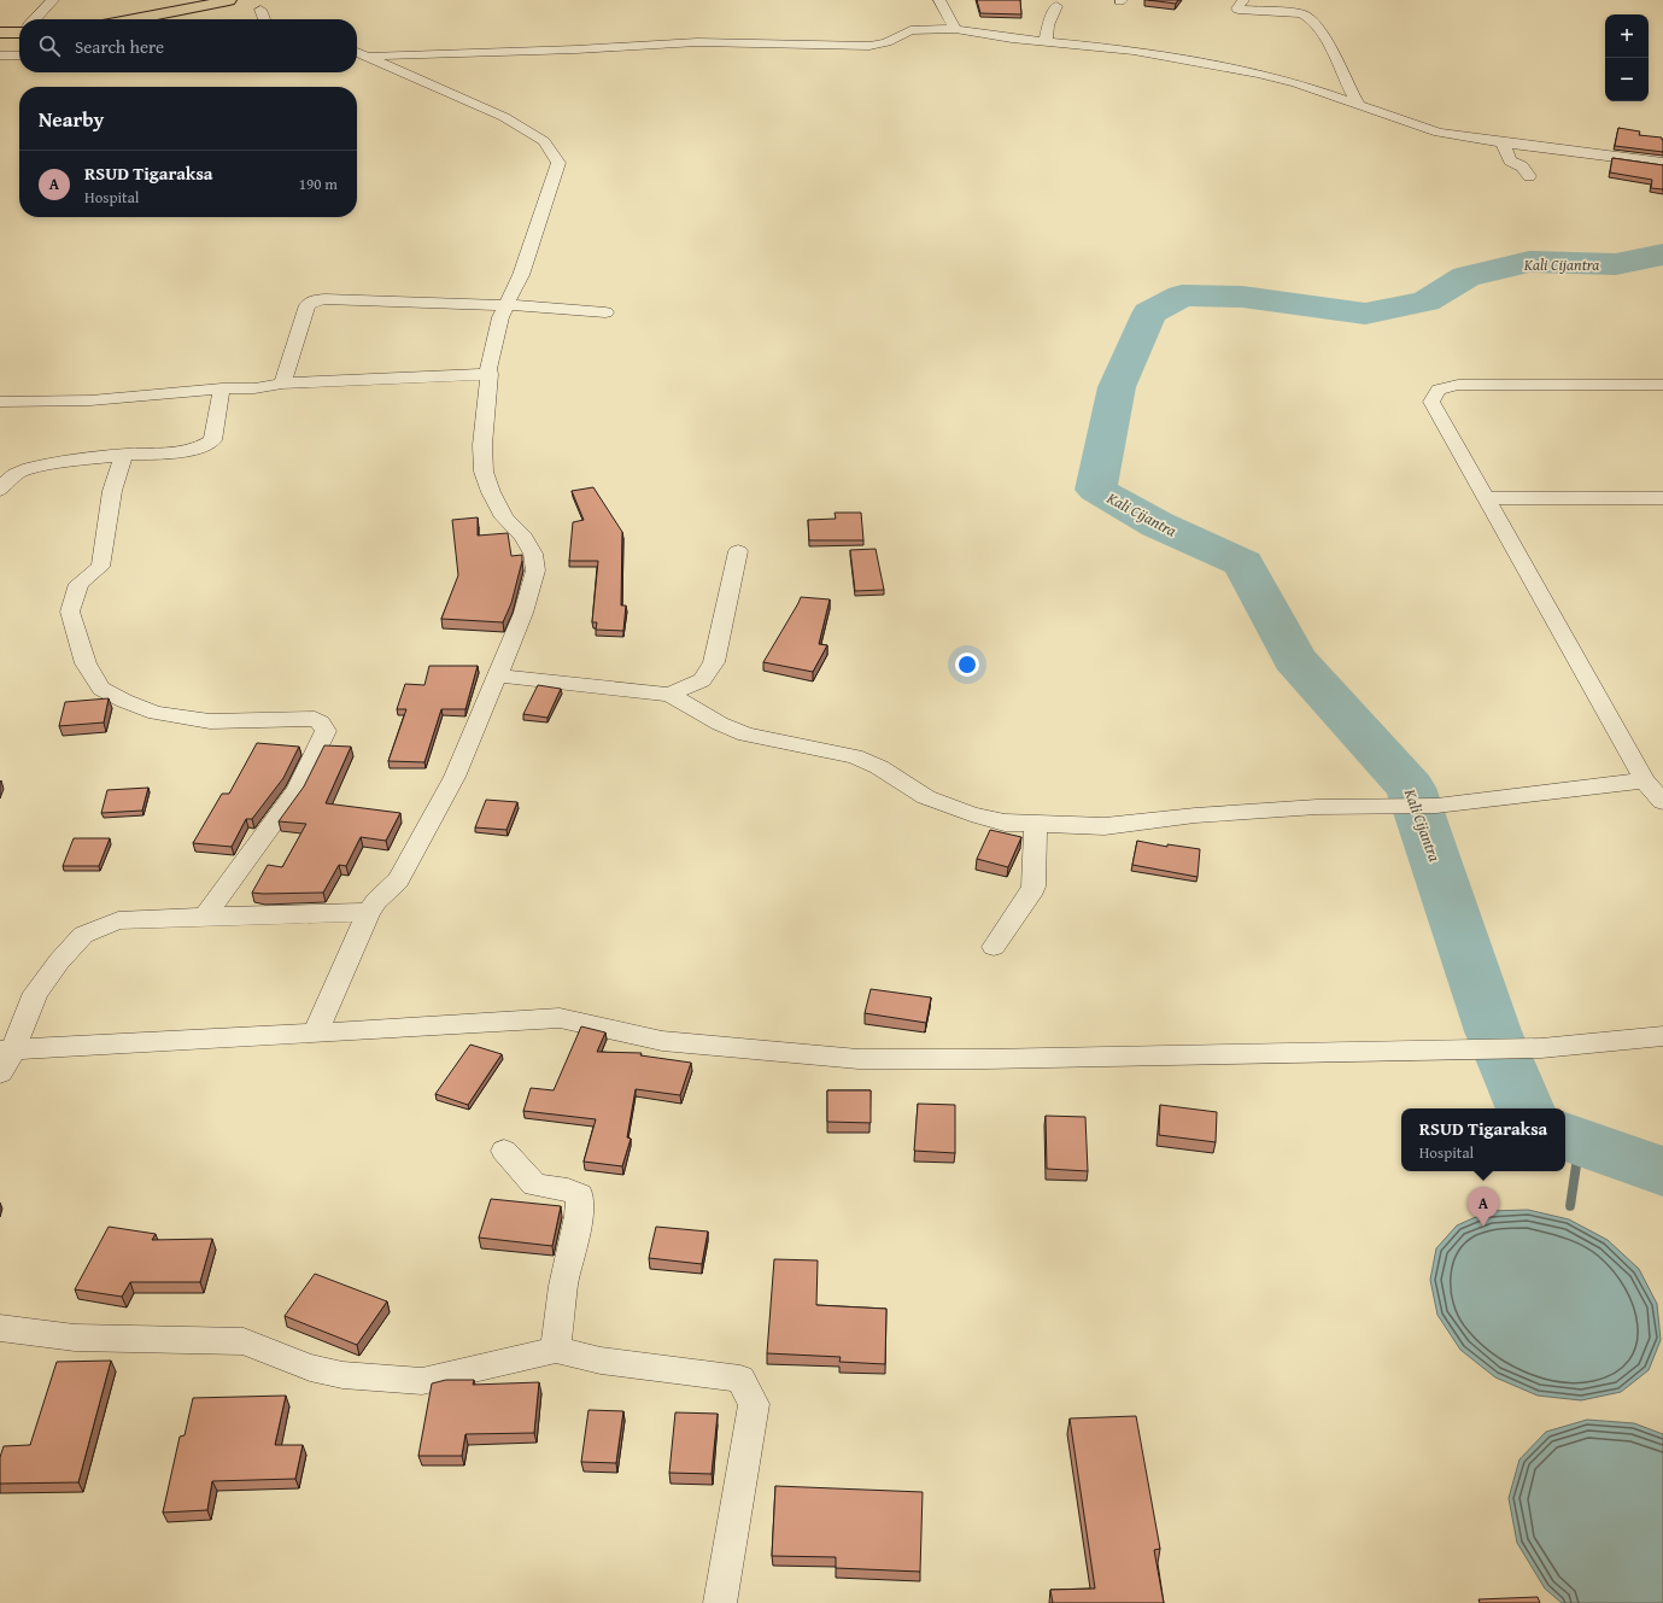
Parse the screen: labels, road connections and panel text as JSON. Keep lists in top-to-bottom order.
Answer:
{
  "water": ["Kali Cijantra"],
  "page": {
    "map_buttons": ["+", "−"],
    "search": "Search here",
    "heading": "Nearby",
    "list": [
      {
        "mark": "A",
        "name": "RSUD Tigaraksa",
        "note": "Hospital",
        "value": "190 m"
      }
    ],
    "popup": ["RSUD Tigaraksa", "Hospital"],
    "pins": "A"
  }
}
